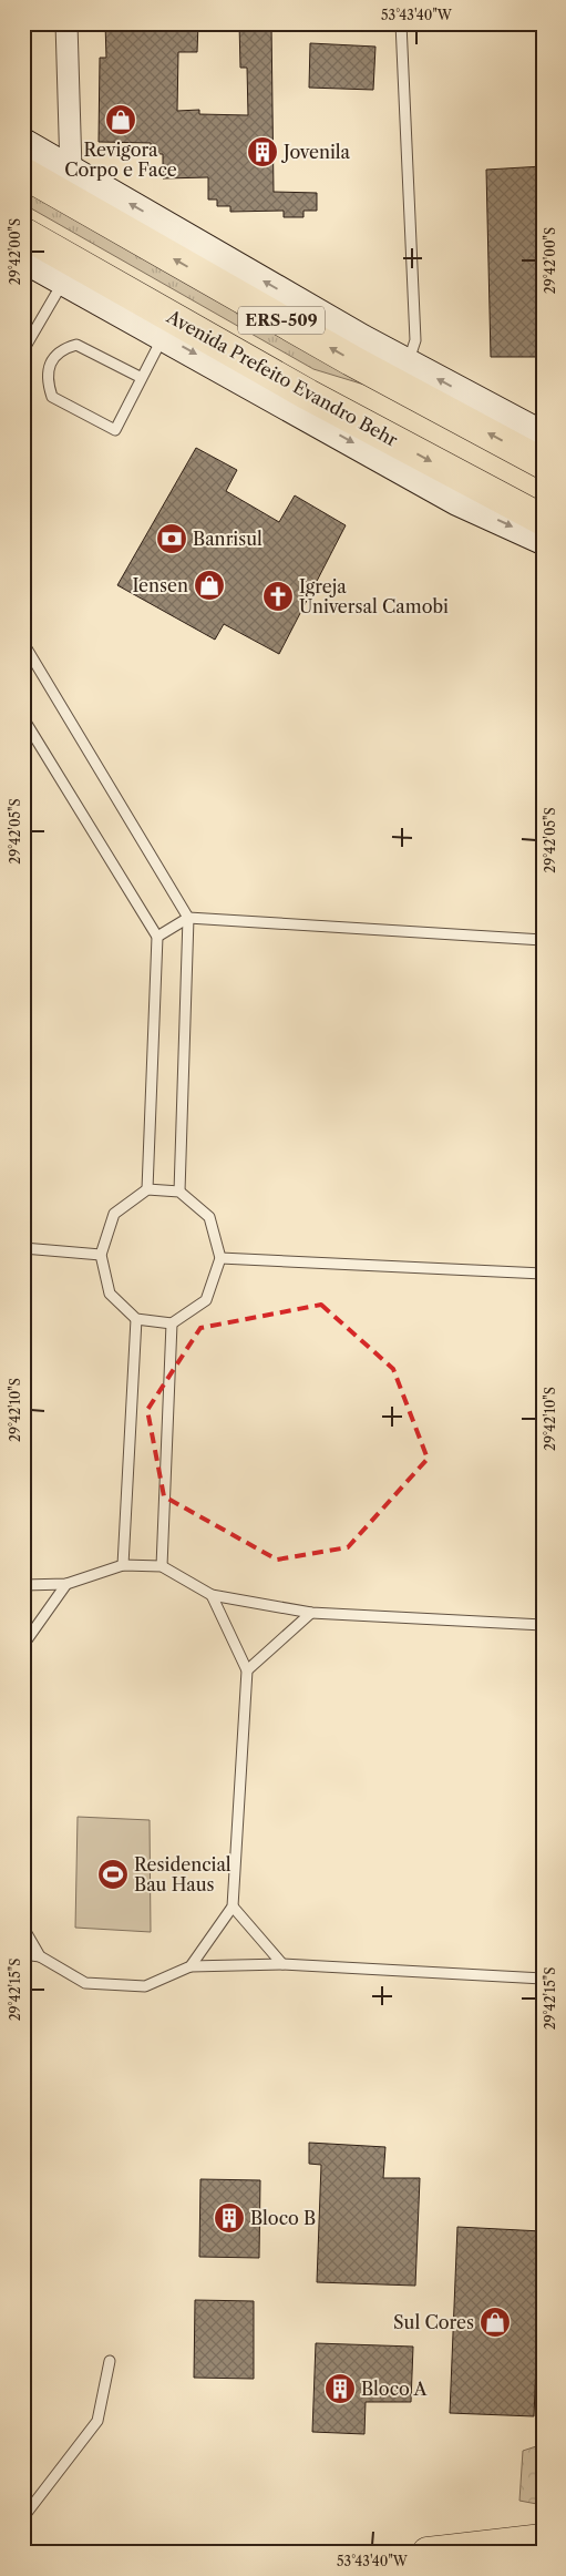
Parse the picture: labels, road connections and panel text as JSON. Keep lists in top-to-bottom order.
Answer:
{
  "streets": {
    "highway": ["ERS-509", "Avenida Prefeito Evandro Behr"]
  },
  "crossings": [
    ["ERS-509", "Avenida Prefeito Evandro Behr"]
  ],
  "places": {
    "shop": ["Revigora Corpo e Face", "Iensen", "Sul Cores"],
    "building": ["Jovenila", "Bloco B", "Bloco A"],
    "bank": ["Banrisul"],
    "church": ["Igreja Universal Camobi"],
    "sports": ["Residencial Bau Haus"]
  },
  "coordinates": [
    "53°43'40\"W",
    "29°42'00\"S",
    "29°42'05\"S",
    "29°42'10\"S",
    "29°42'15\"S"
  ]
}
